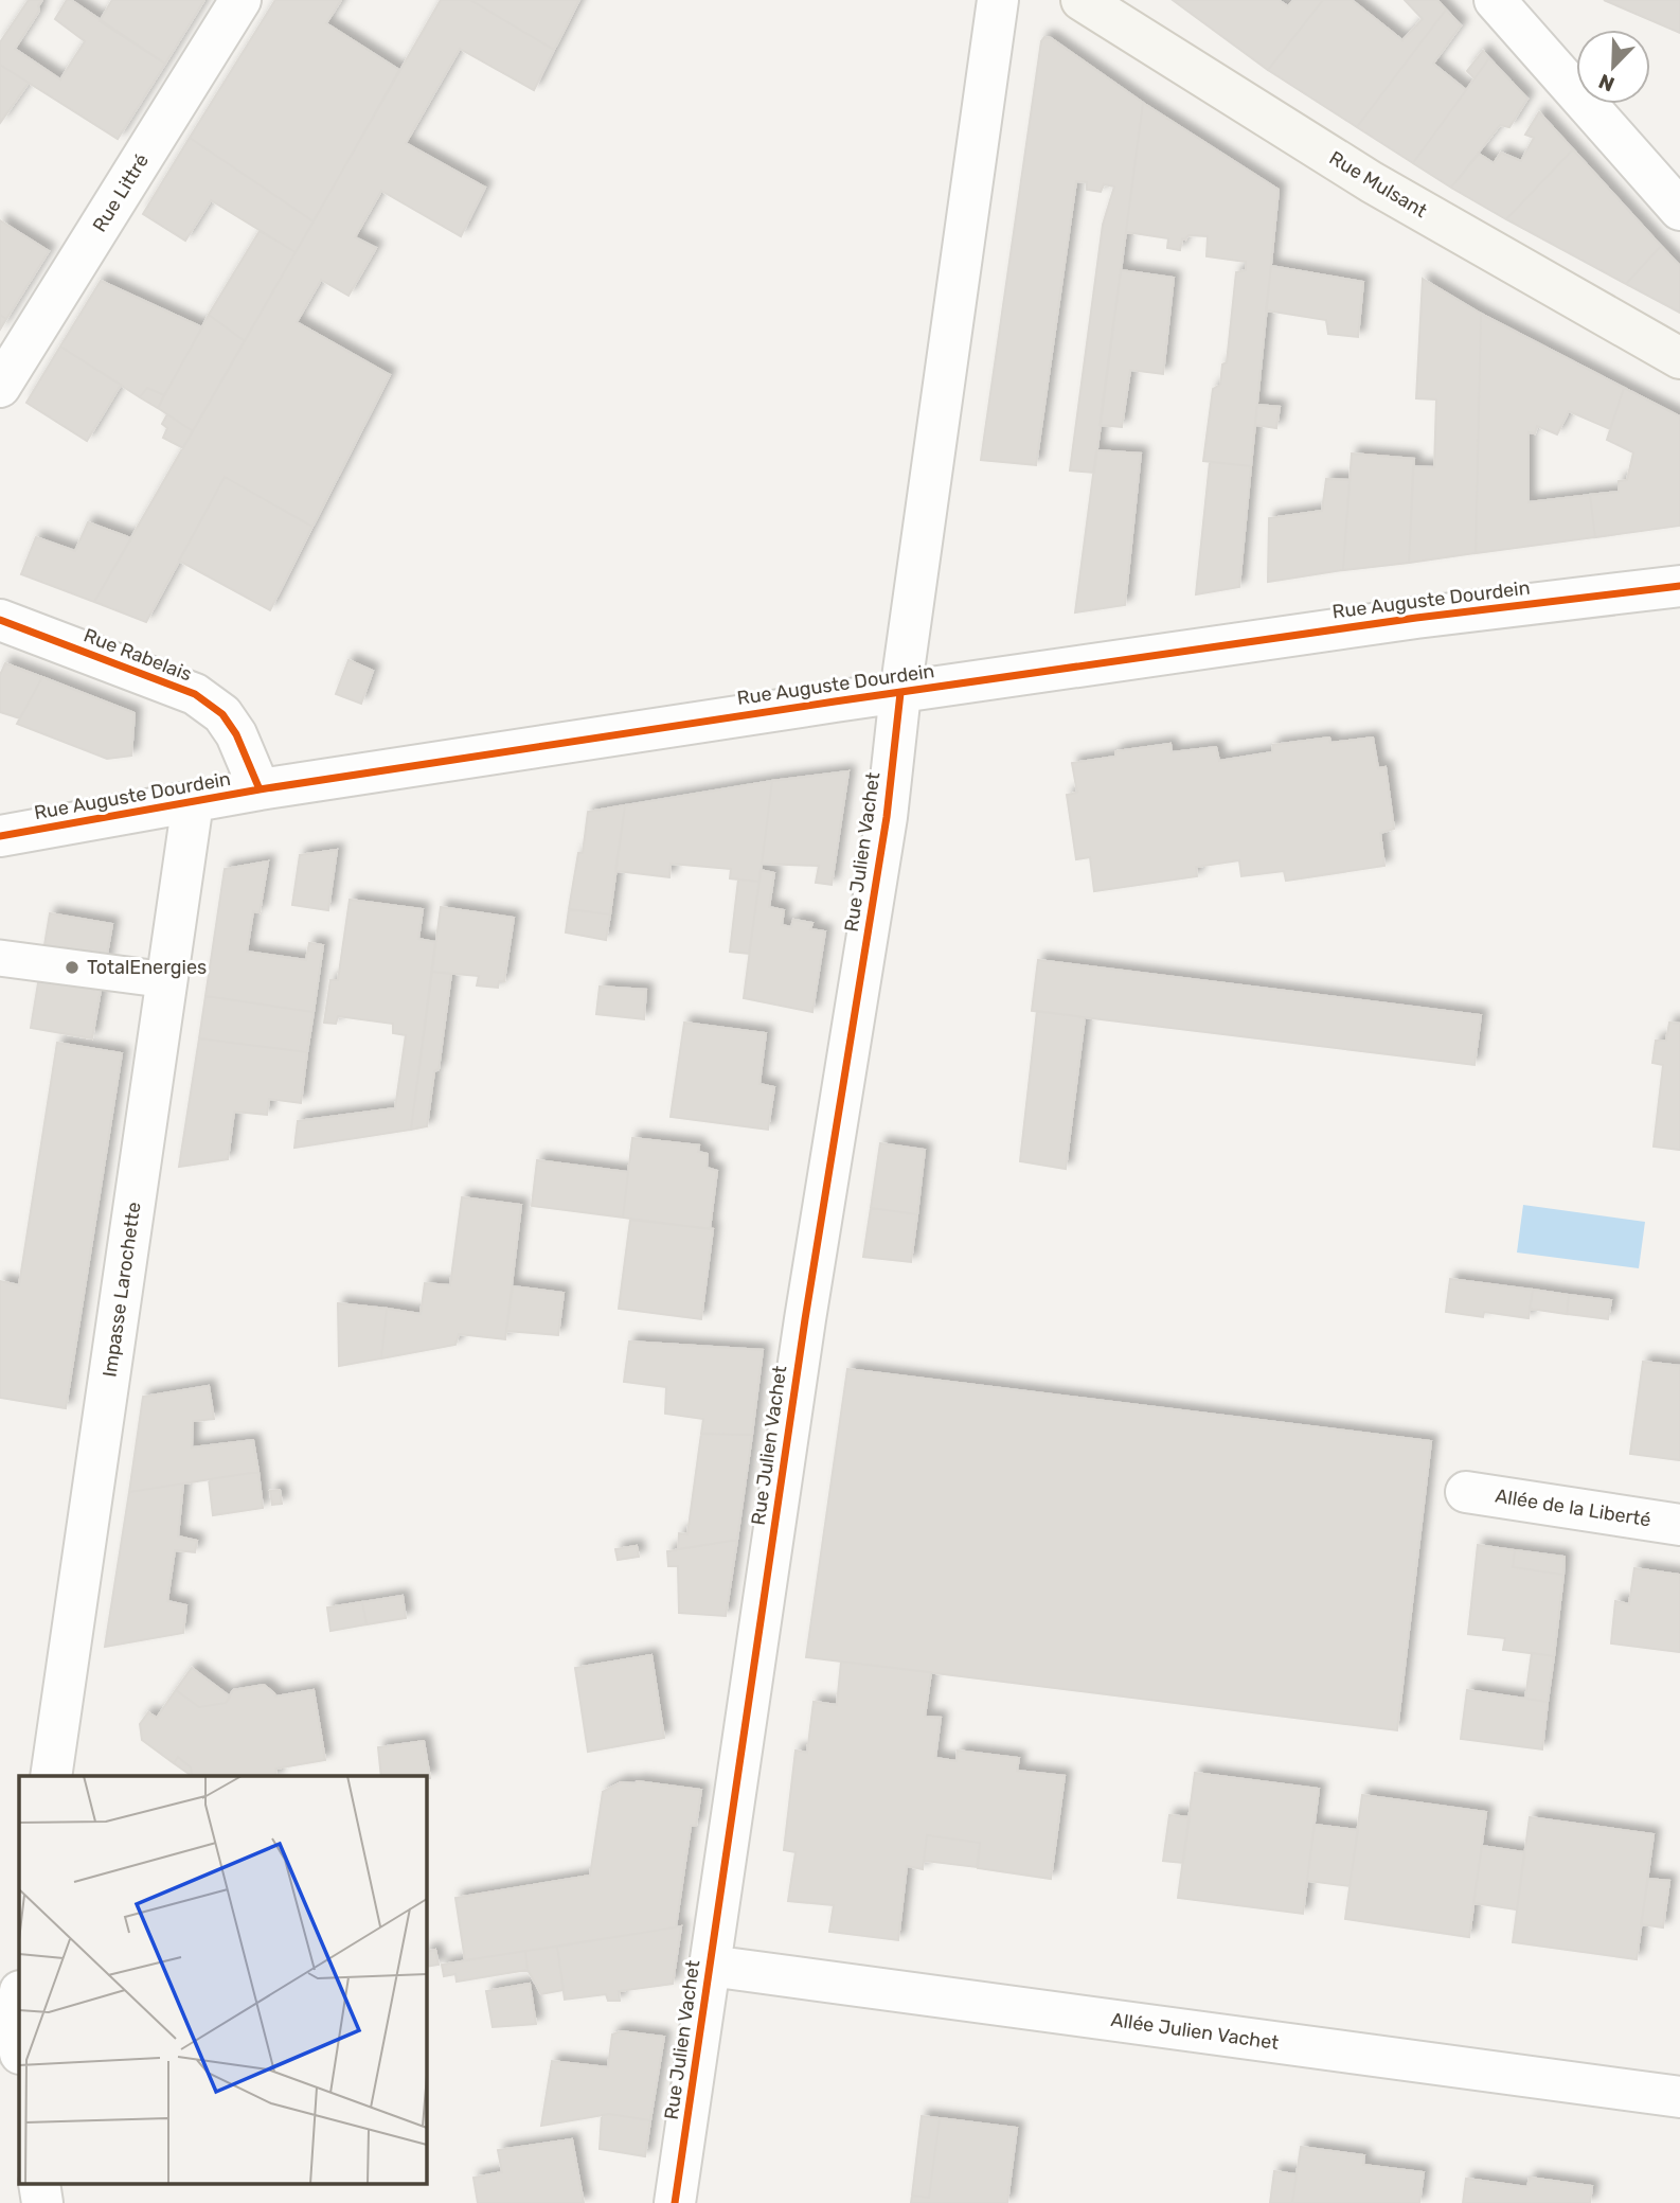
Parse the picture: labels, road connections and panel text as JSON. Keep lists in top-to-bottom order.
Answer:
{
  "streets": {
    "main road": ["Rue Mulsant"],
    "street": [
      "Rue Littré",
      "Rue Auguste Dourdein",
      "Rue Rabelais",
      "Rue Julien Vachet",
      "Impasse Larochette",
      "Allée de la Liberté",
      "Allée Julien Vachet"
    ]
  },
  "crossings": [
    ["Rue Auguste Dourdein", "Rue Rabelais"],
    ["Rue Auguste Dourdein", "Rue Julien Vachet"],
    ["Rue Auguste Dourdein", "Impasse Larochette"],
    ["Rue Julien Vachet", "Allée Julien Vachet"]
  ],
  "places": ["TotalEnergies"],
  "north": "bottom left"
}
